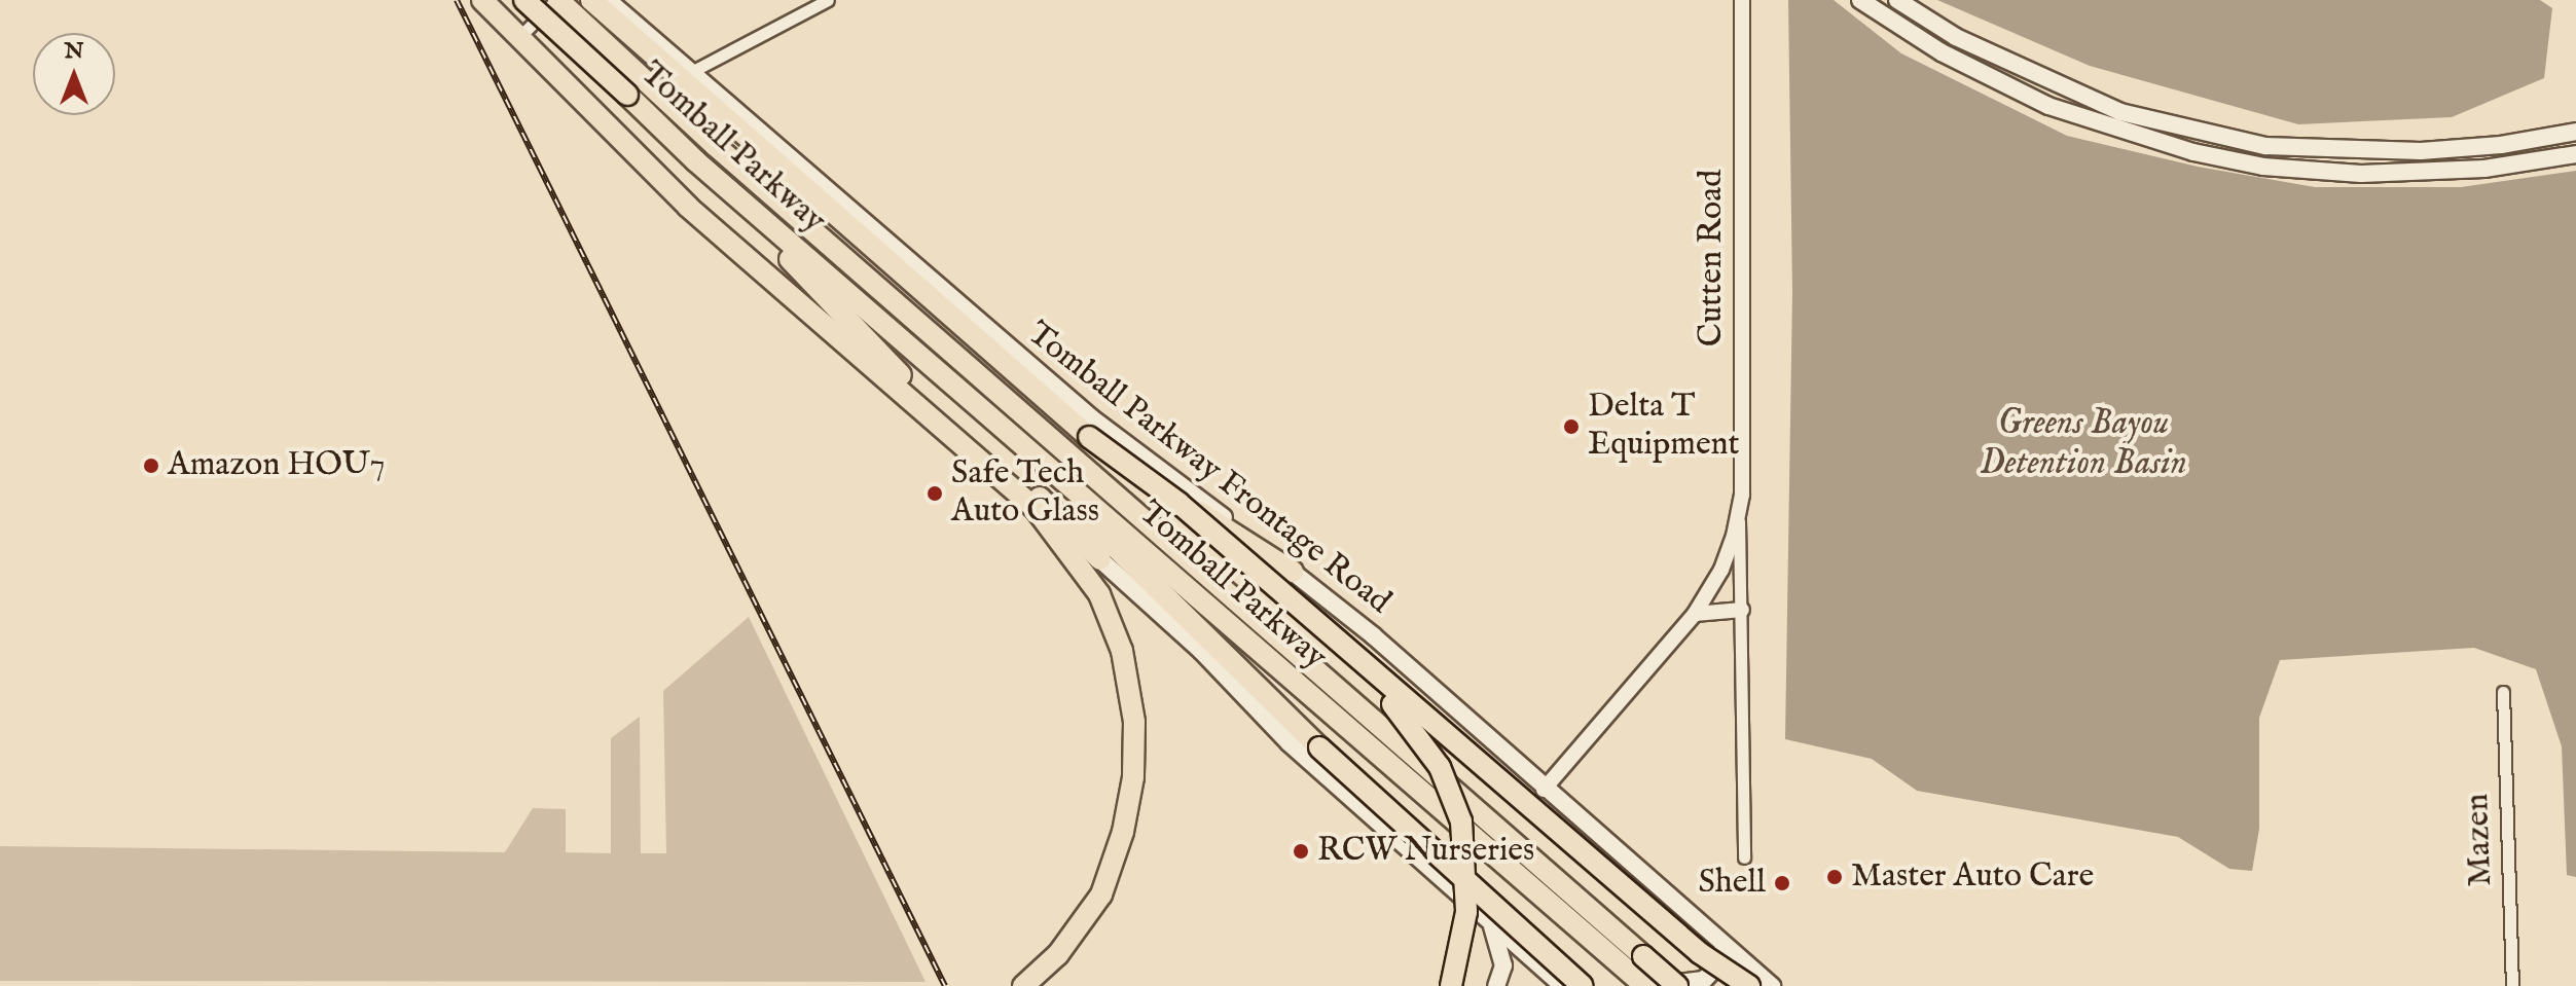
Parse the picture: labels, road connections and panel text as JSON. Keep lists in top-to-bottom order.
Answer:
{
  "streets": {
    "highway": ["Tomball Parkway"],
    "main road": ["Tomball Parkway Frontage Road"],
    "street": ["Cutten Road", "Mazen"]
  },
  "crossings": [
    ["Cutten Road", "Tomball Parkway Frontage Road"]
  ],
  "water": ["Greens Bayou Detention Basin"],
  "places": [
    "Delta T Equipment",
    "Amazon HOU7",
    "Safe Tech Auto Glass",
    "RCW Nurseries",
    "Master Auto Care",
    "Shell"
  ],
  "north": "top"
}
